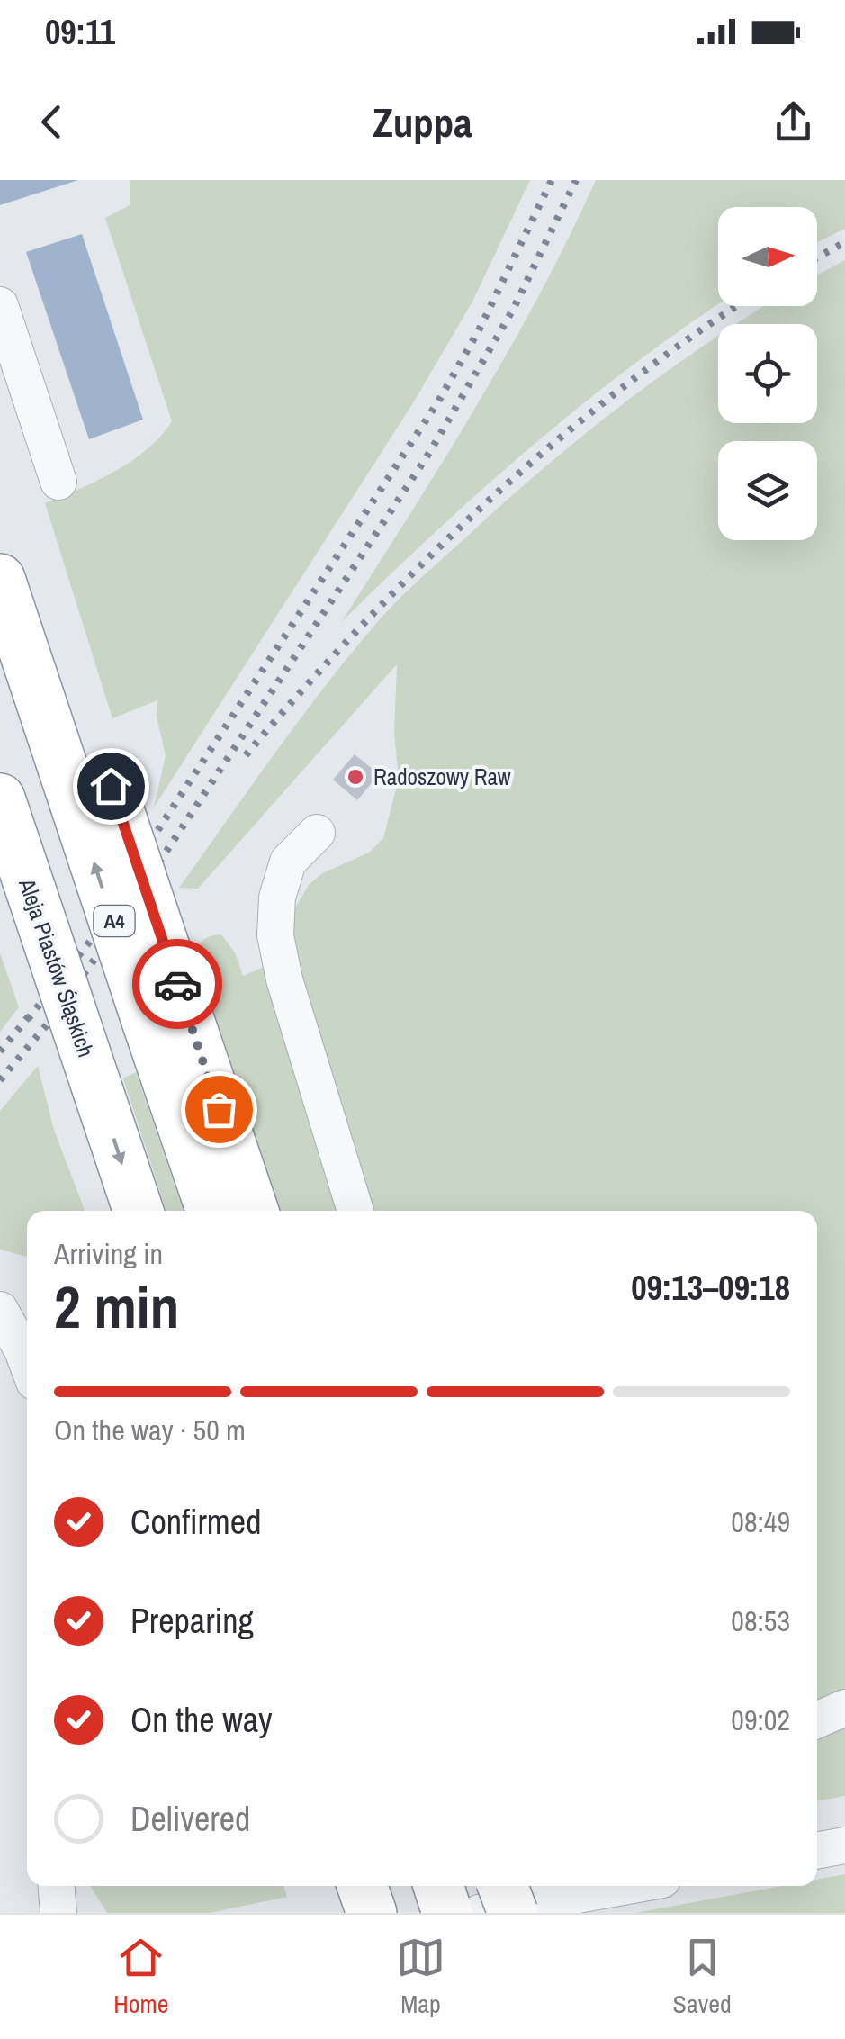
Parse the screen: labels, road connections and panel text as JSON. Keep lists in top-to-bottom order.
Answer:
{
  "streets": {
    "highway": ["A4", "Aleja Piastów Śląskich"]
  },
  "places": ["Radoszowy Raw"],
  "north": "right",
  "page": {
    "status": "09:11",
    "header": "Zuppa",
    "heading": ["2 min", "Arriving in", "09:13–09:18"],
    "bar": "On the way · 50 m",
    "list": [
      ["Confirmed", "08:49"],
      ["Preparing", "08:53"],
      ["On the way", "09:02"],
      "Delivered"
    ],
    "tabs": ["Home", "Map", "Saved"]
  }
}
